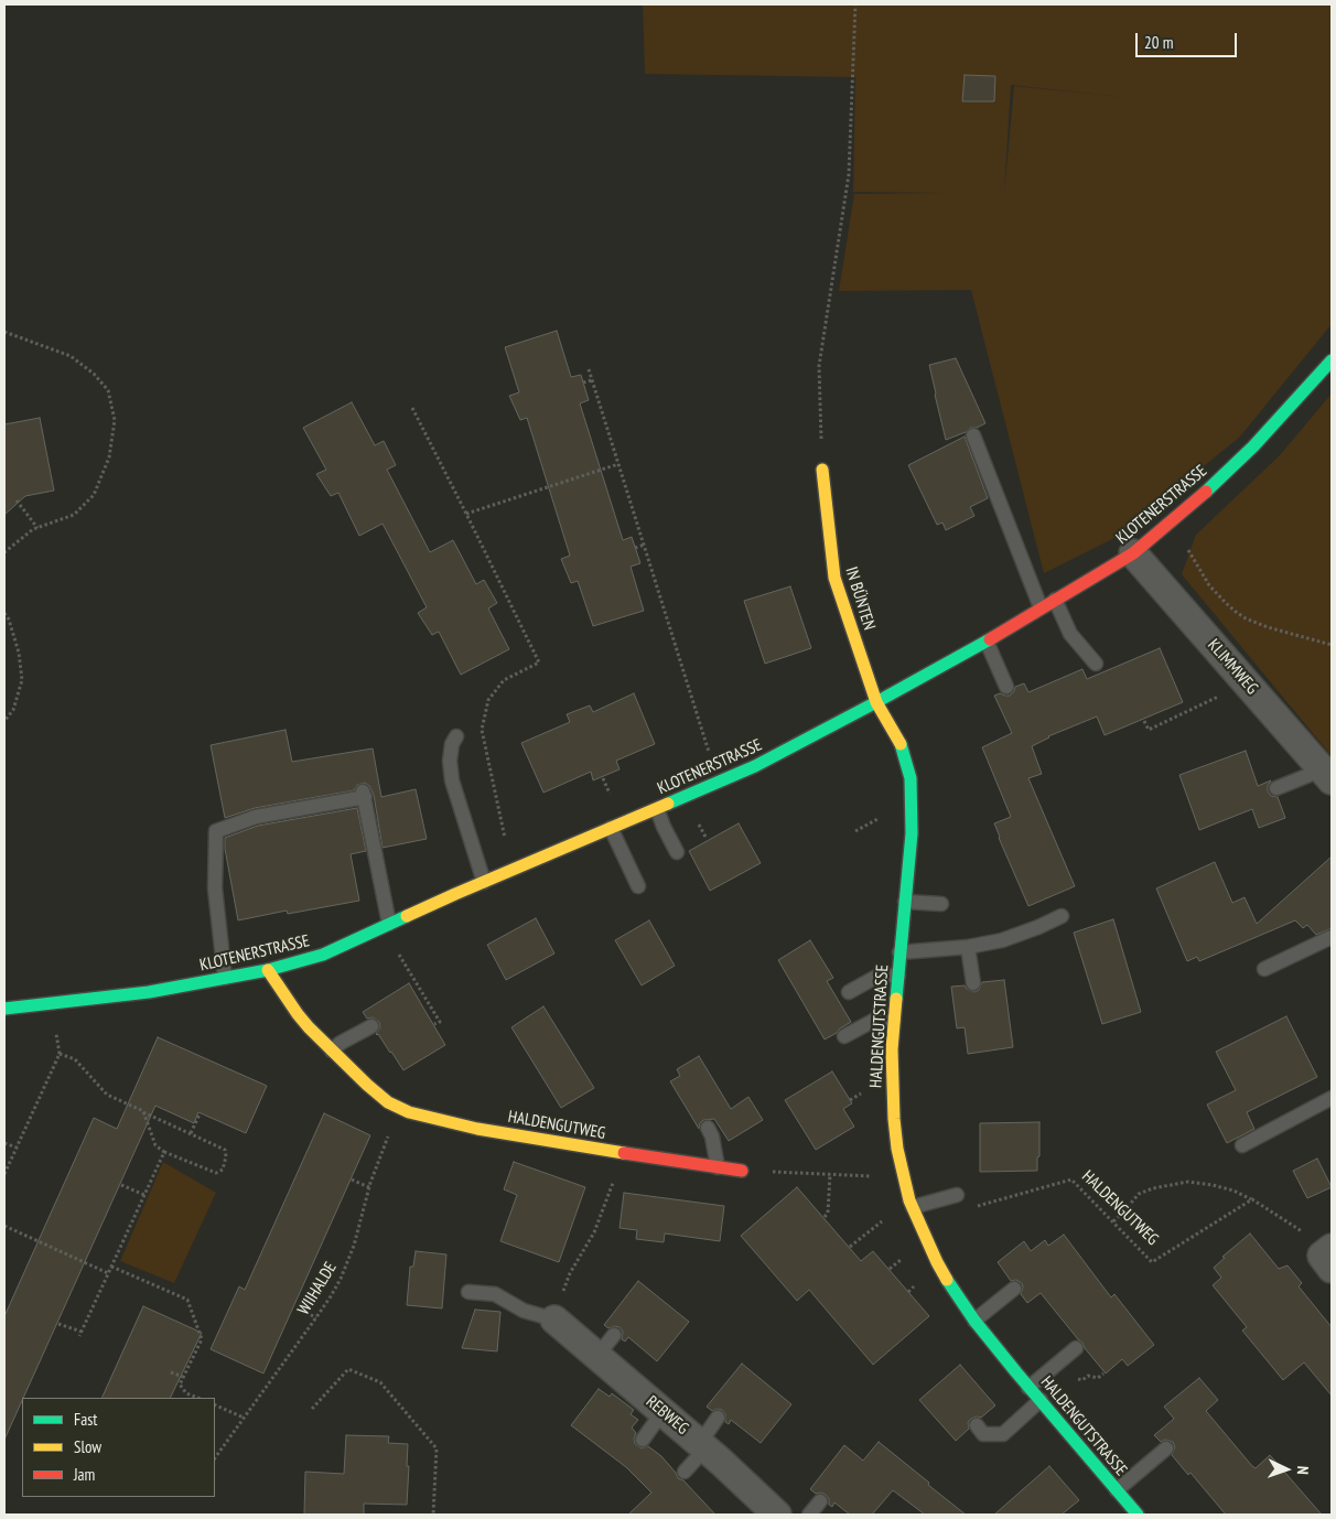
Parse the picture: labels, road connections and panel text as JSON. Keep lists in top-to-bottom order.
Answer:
{
  "streets": {
    "street": [
      "KLOTENERSTRASSE",
      "IN BÜNTEN",
      "KLIMMWEG",
      "HALDENGUTSTRASSE",
      "HALDENGUTWEG",
      "REBWEG"
    ],
    "path": ["WIIHALDE"]
  },
  "crossings": [
    ["KLOTENERSTRASSE", "IN BÜNTEN"],
    ["KLOTENERSTRASSE", "KLIMMWEG"],
    ["KLOTENERSTRASSE", "HALDENGUTSTRASSE"],
    ["KLOTENERSTRASSE", "HALDENGUTWEG"],
    ["IN BÜNTEN", "HALDENGUTSTRASSE"],
    ["HALDENGUTWEG", "WIIHALDE"]
  ],
  "legend": ["Fast", "Slow", "Jam"],
  "scale_bar": "20 m",
  "north": "right"
}
